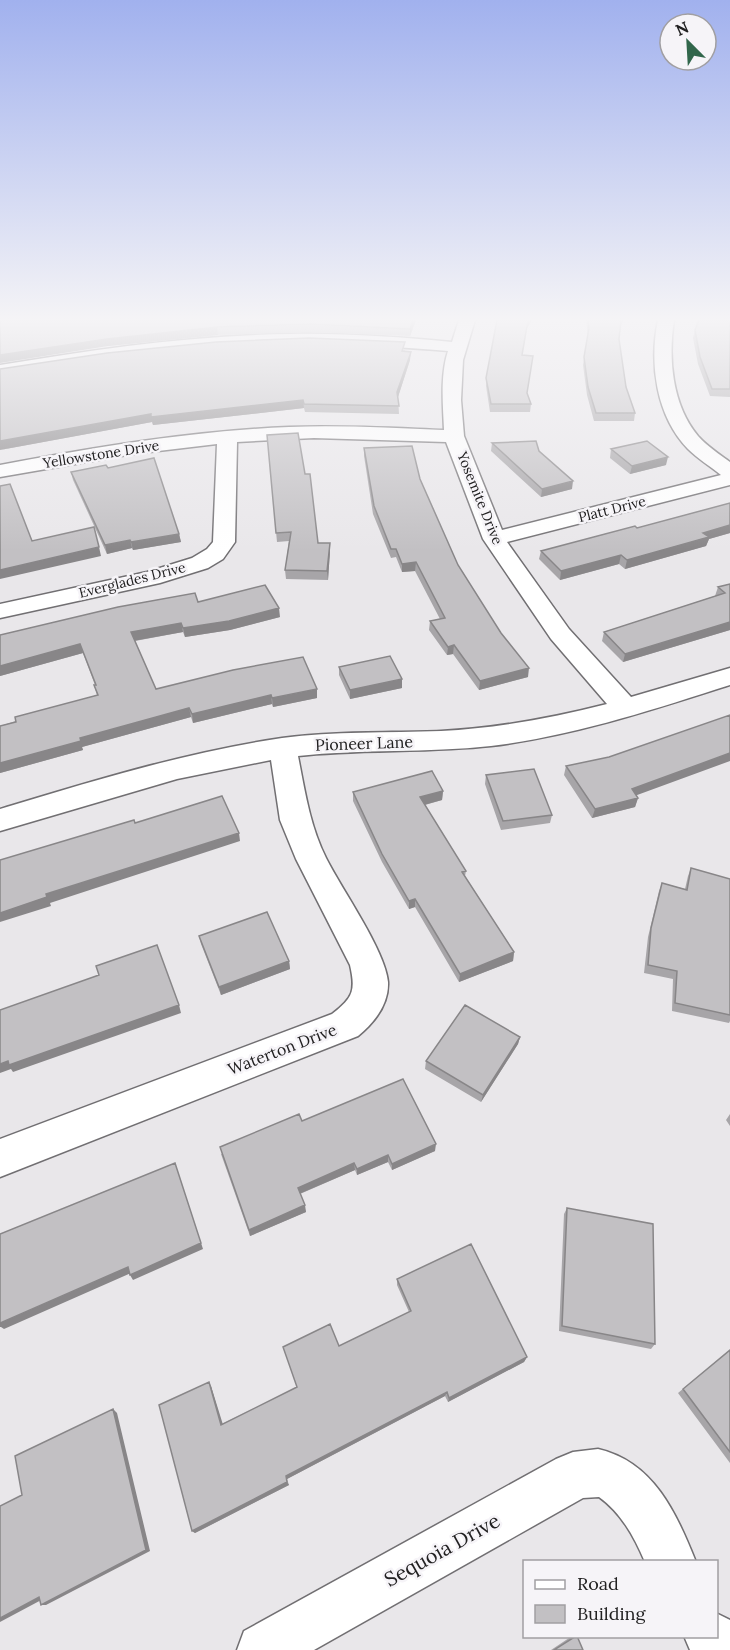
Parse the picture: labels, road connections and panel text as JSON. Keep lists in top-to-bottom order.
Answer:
{
  "streets": {
    "street": [
      "Yellowstone Drive",
      "Yosemite Drive",
      "Platt Drive",
      "Everglades Drive",
      "Pioneer Lane",
      "Waterton Drive",
      "Sequoia Drive"
    ]
  },
  "crossings": [
    ["Yellowstone Drive", "Yosemite Drive"],
    ["Yellowstone Drive", "Everglades Drive"],
    ["Yosemite Drive", "Platt Drive"],
    ["Yosemite Drive", "Pioneer Lane"],
    ["Pioneer Lane", "Waterton Drive"]
  ],
  "legend": ["Road", "Building"],
  "north": "top left"
}
